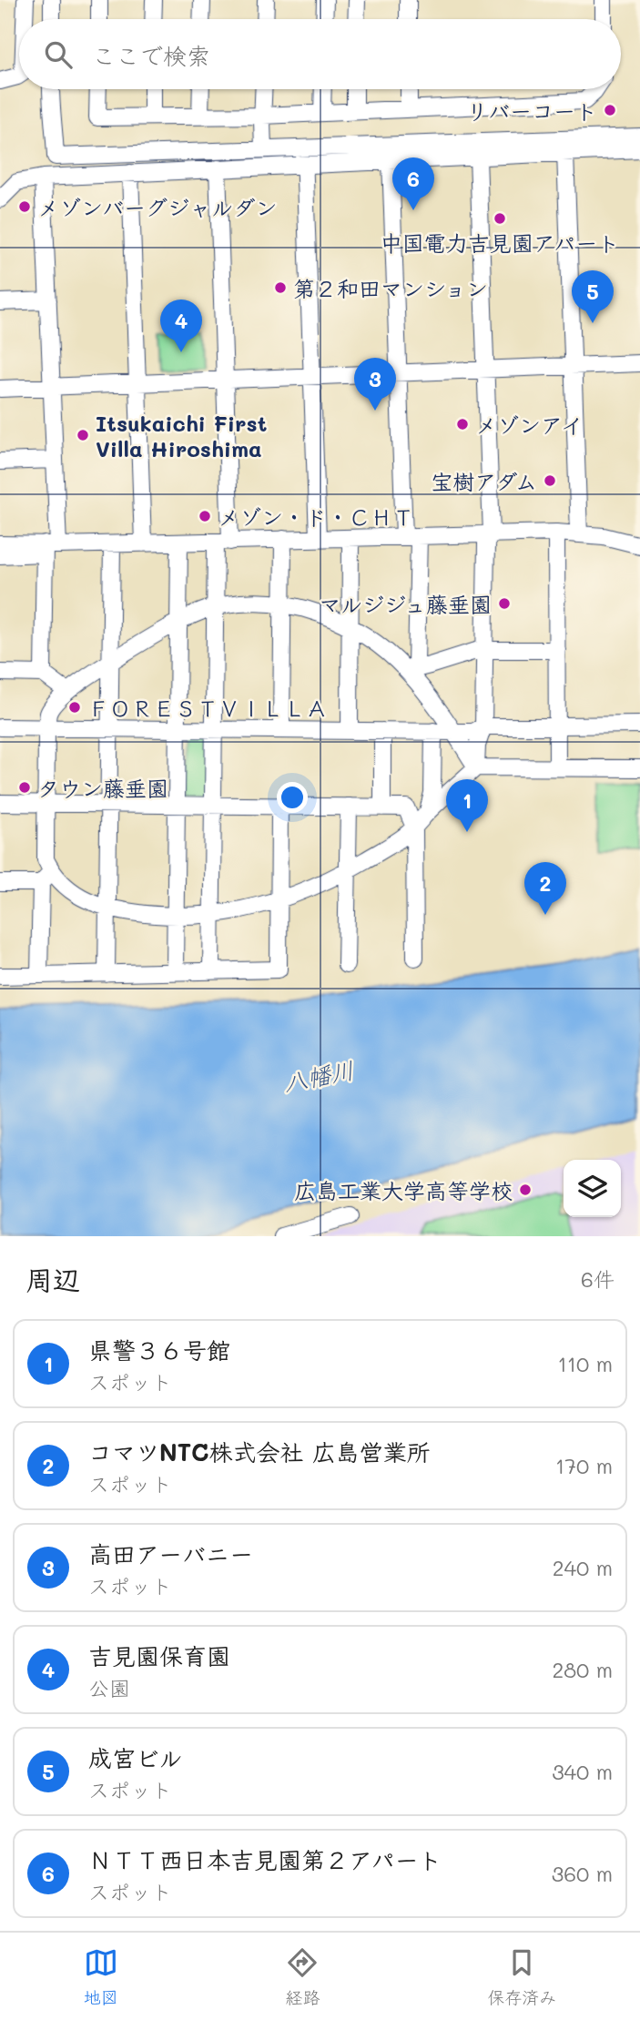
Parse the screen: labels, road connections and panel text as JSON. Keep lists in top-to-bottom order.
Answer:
{
  "water": ["八幡川"],
  "places": [
    "リバーコート",
    "メゾンバーグジャルダン",
    "中国電力吉見園アパート",
    "第２和田マンション",
    "メゾンアイ",
    "Itsukaichi First Villa Hiroshima",
    "宝樹アダム",
    "メゾン・ド・ＣＨＴ",
    "マルジジュ藤垂園",
    "ＦＯＲＥＳＴＶＩＬＬＡ",
    "タウン藤垂園",
    "広島工業大学高等学校"
  ],
  "page": {
    "search": "ここで検索",
    "pins": [
      "6",
      "5",
      "4",
      "3",
      "1",
      "2"
    ],
    "heading": ["周辺", "6件"],
    "list": [
      {
        "mark": "1",
        "name": "県警３６号館",
        "note": "スポット",
        "value": "110 m"
      },
      {
        "mark": "2",
        "name": "コマツNTC株式会社 広島営業所",
        "note": "スポット",
        "value": "170 m"
      },
      {
        "mark": "3",
        "name": "高田アーバニー",
        "note": "スポット",
        "value": "240 m"
      },
      {
        "mark": "4",
        "name": "吉見園保育園",
        "note": "公園",
        "value": "280 m"
      },
      {
        "mark": "5",
        "name": "成宮ビル",
        "note": "スポット",
        "value": "340 m"
      },
      {
        "mark": "6",
        "name": "ＮＴＴ西日本吉見園第２アパート",
        "note": "スポット",
        "value": "360 m"
      }
    ],
    "nav": ["地図", "経路", "保存済み"]
  }
}
